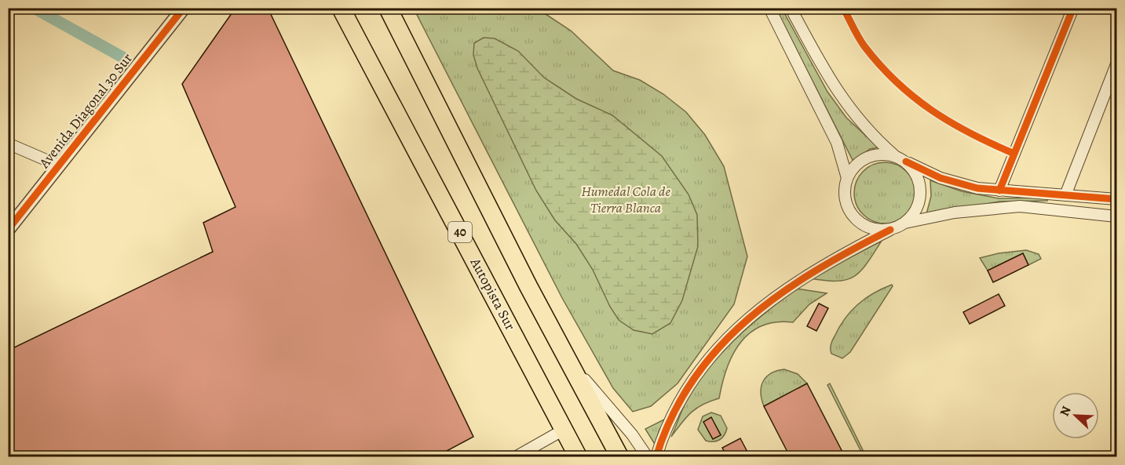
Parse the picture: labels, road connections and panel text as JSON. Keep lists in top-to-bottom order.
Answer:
{
  "streets": {
    "highway": ["40", "Autopista Sur"],
    "street": ["Avenida Diagonal 30 Sur"]
  },
  "parks": ["Humedal Cola de Tierra Blanca"],
  "north": "top left"
}
